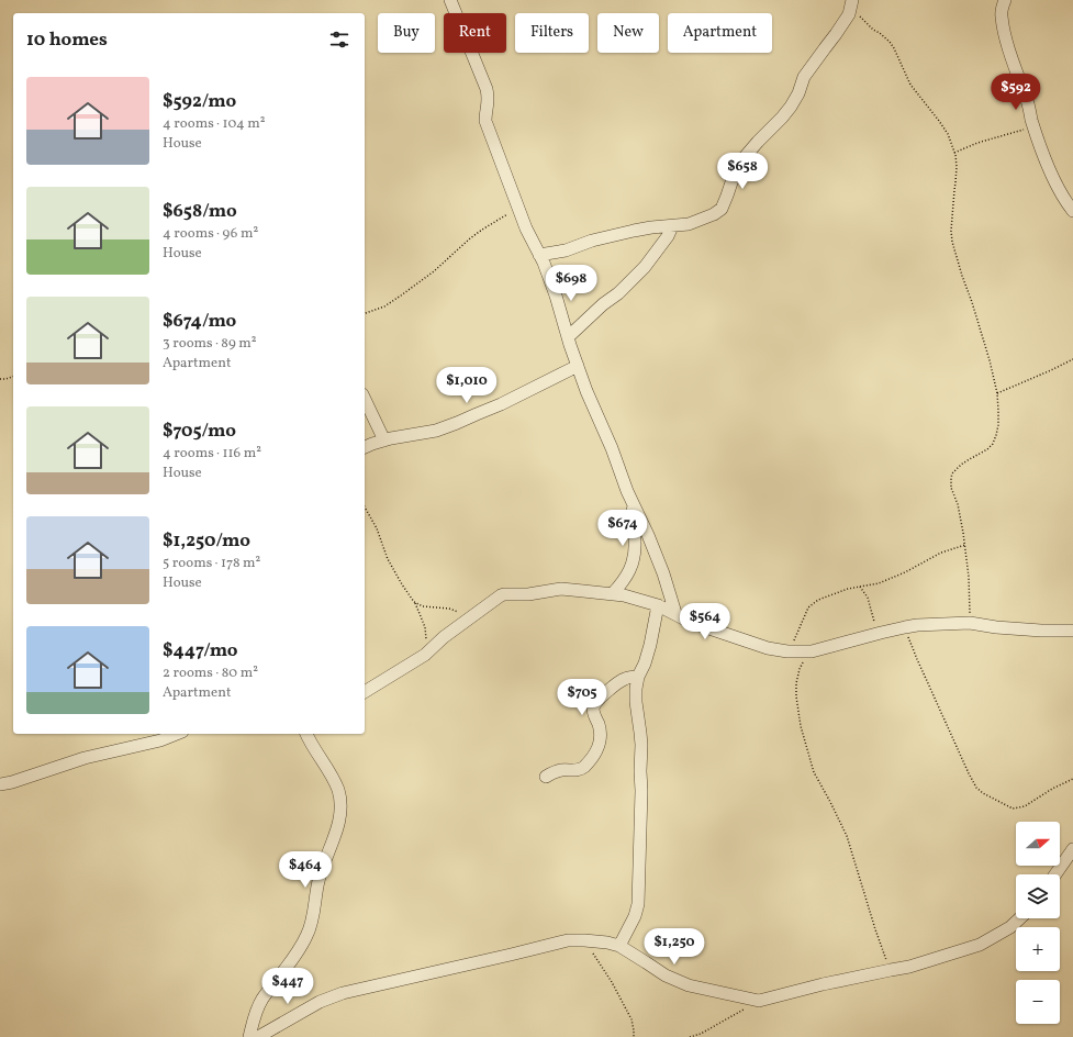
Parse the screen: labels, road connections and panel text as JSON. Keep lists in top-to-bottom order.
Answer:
{
  "north": "right",
  "page": {
    "chip": [
      "Buy",
      "Rent",
      "Filters",
      "New",
      "Apartment"
    ],
    "heading": "10 homes",
    "list": [
      {
        "name": "$592/mo",
        "note": "4 rooms · 104 m² · House"
      },
      {
        "name": "$658/mo",
        "note": "4 rooms · 96 m² · House"
      },
      {
        "name": "$674/mo",
        "note": "3 rooms · 89 m² · Apartment"
      },
      {
        "name": "$705/mo",
        "note": "4 rooms · 116 m² · House"
      },
      {
        "name": "$1,250/mo",
        "note": "5 rooms · 178 m² · House"
      },
      {
        "name": "$447/mo",
        "note": "2 rooms · 80 m² · Apartment"
      }
    ],
    "price": [
      "$592",
      "$658",
      "$698",
      "$1,010",
      "$674",
      "$564",
      "$705",
      "$464",
      "$1,250",
      "$447"
    ],
    "map_buttons": ["+", "−"]
  }
}
